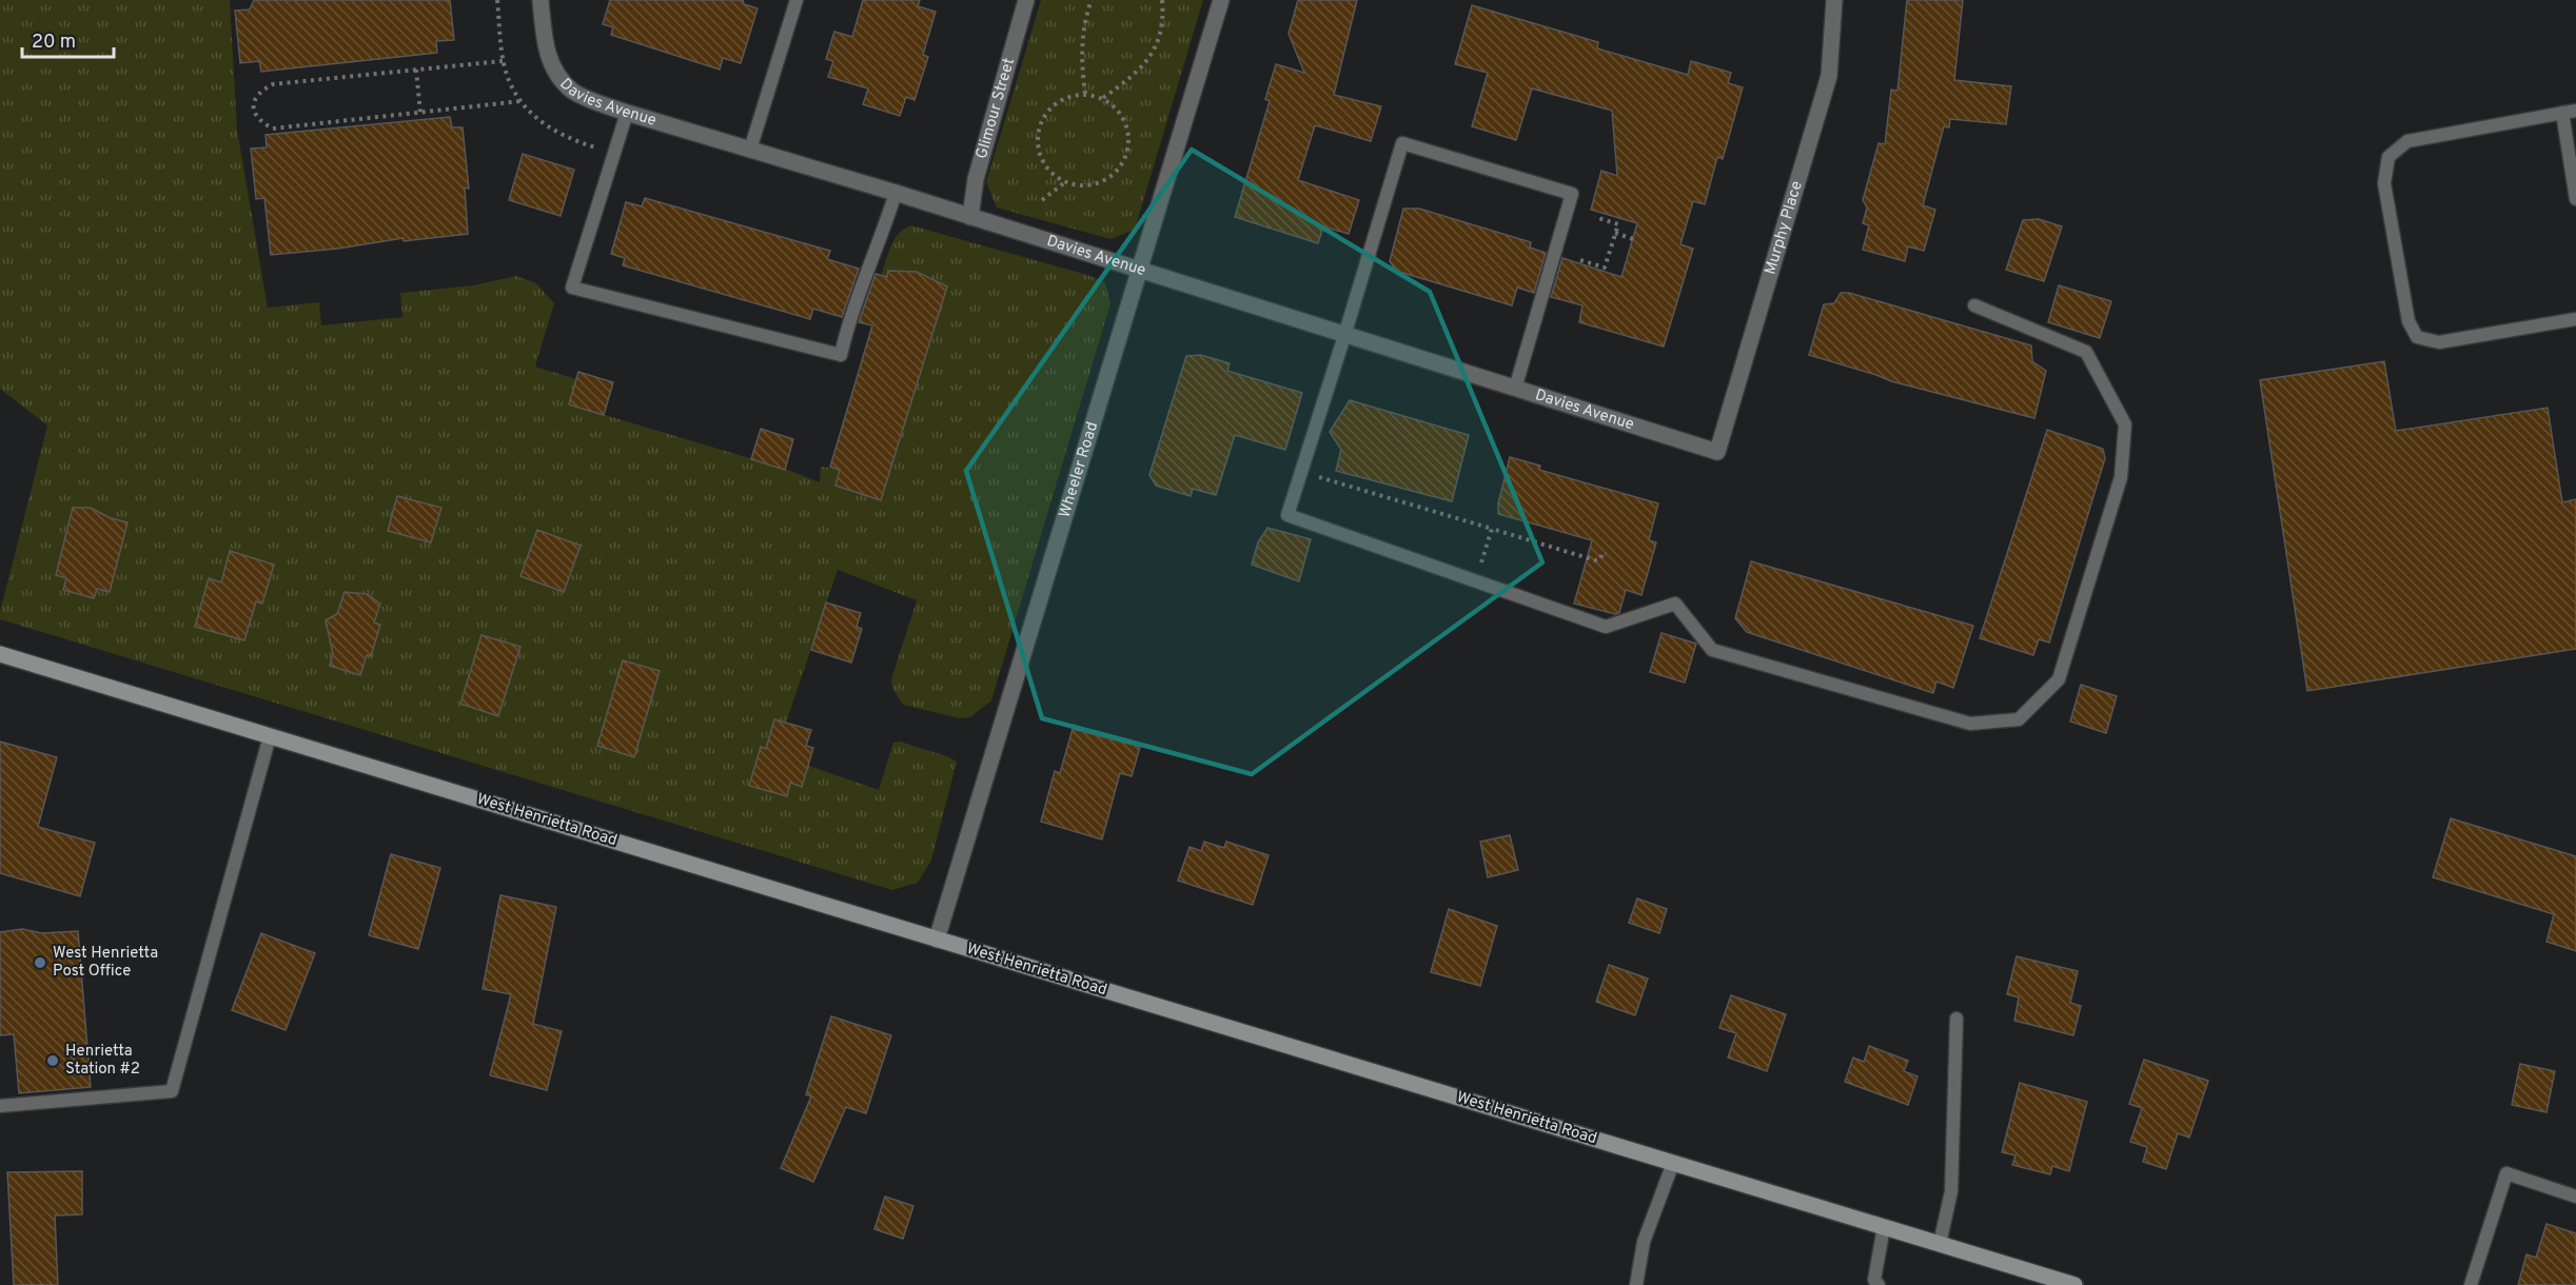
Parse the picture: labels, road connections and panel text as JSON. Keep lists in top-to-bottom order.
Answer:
{
  "streets": {
    "main road": ["West Henrietta Road"],
    "street": [
      "Davies Avenue",
      "Glimour Street",
      "Murphy Place",
      "Wheeler Road"
    ]
  },
  "crossings": [
    ["Davies Avenue", "Glimour Street"],
    ["Davies Avenue", "Murphy Place"],
    ["Davies Avenue", "Wheeler Road"],
    ["Wheeler Road", "West Henrietta Road"]
  ],
  "places": ["West Henrietta Post Office", "Henrietta Station #2"],
  "scale_bar": "20 m"
}
